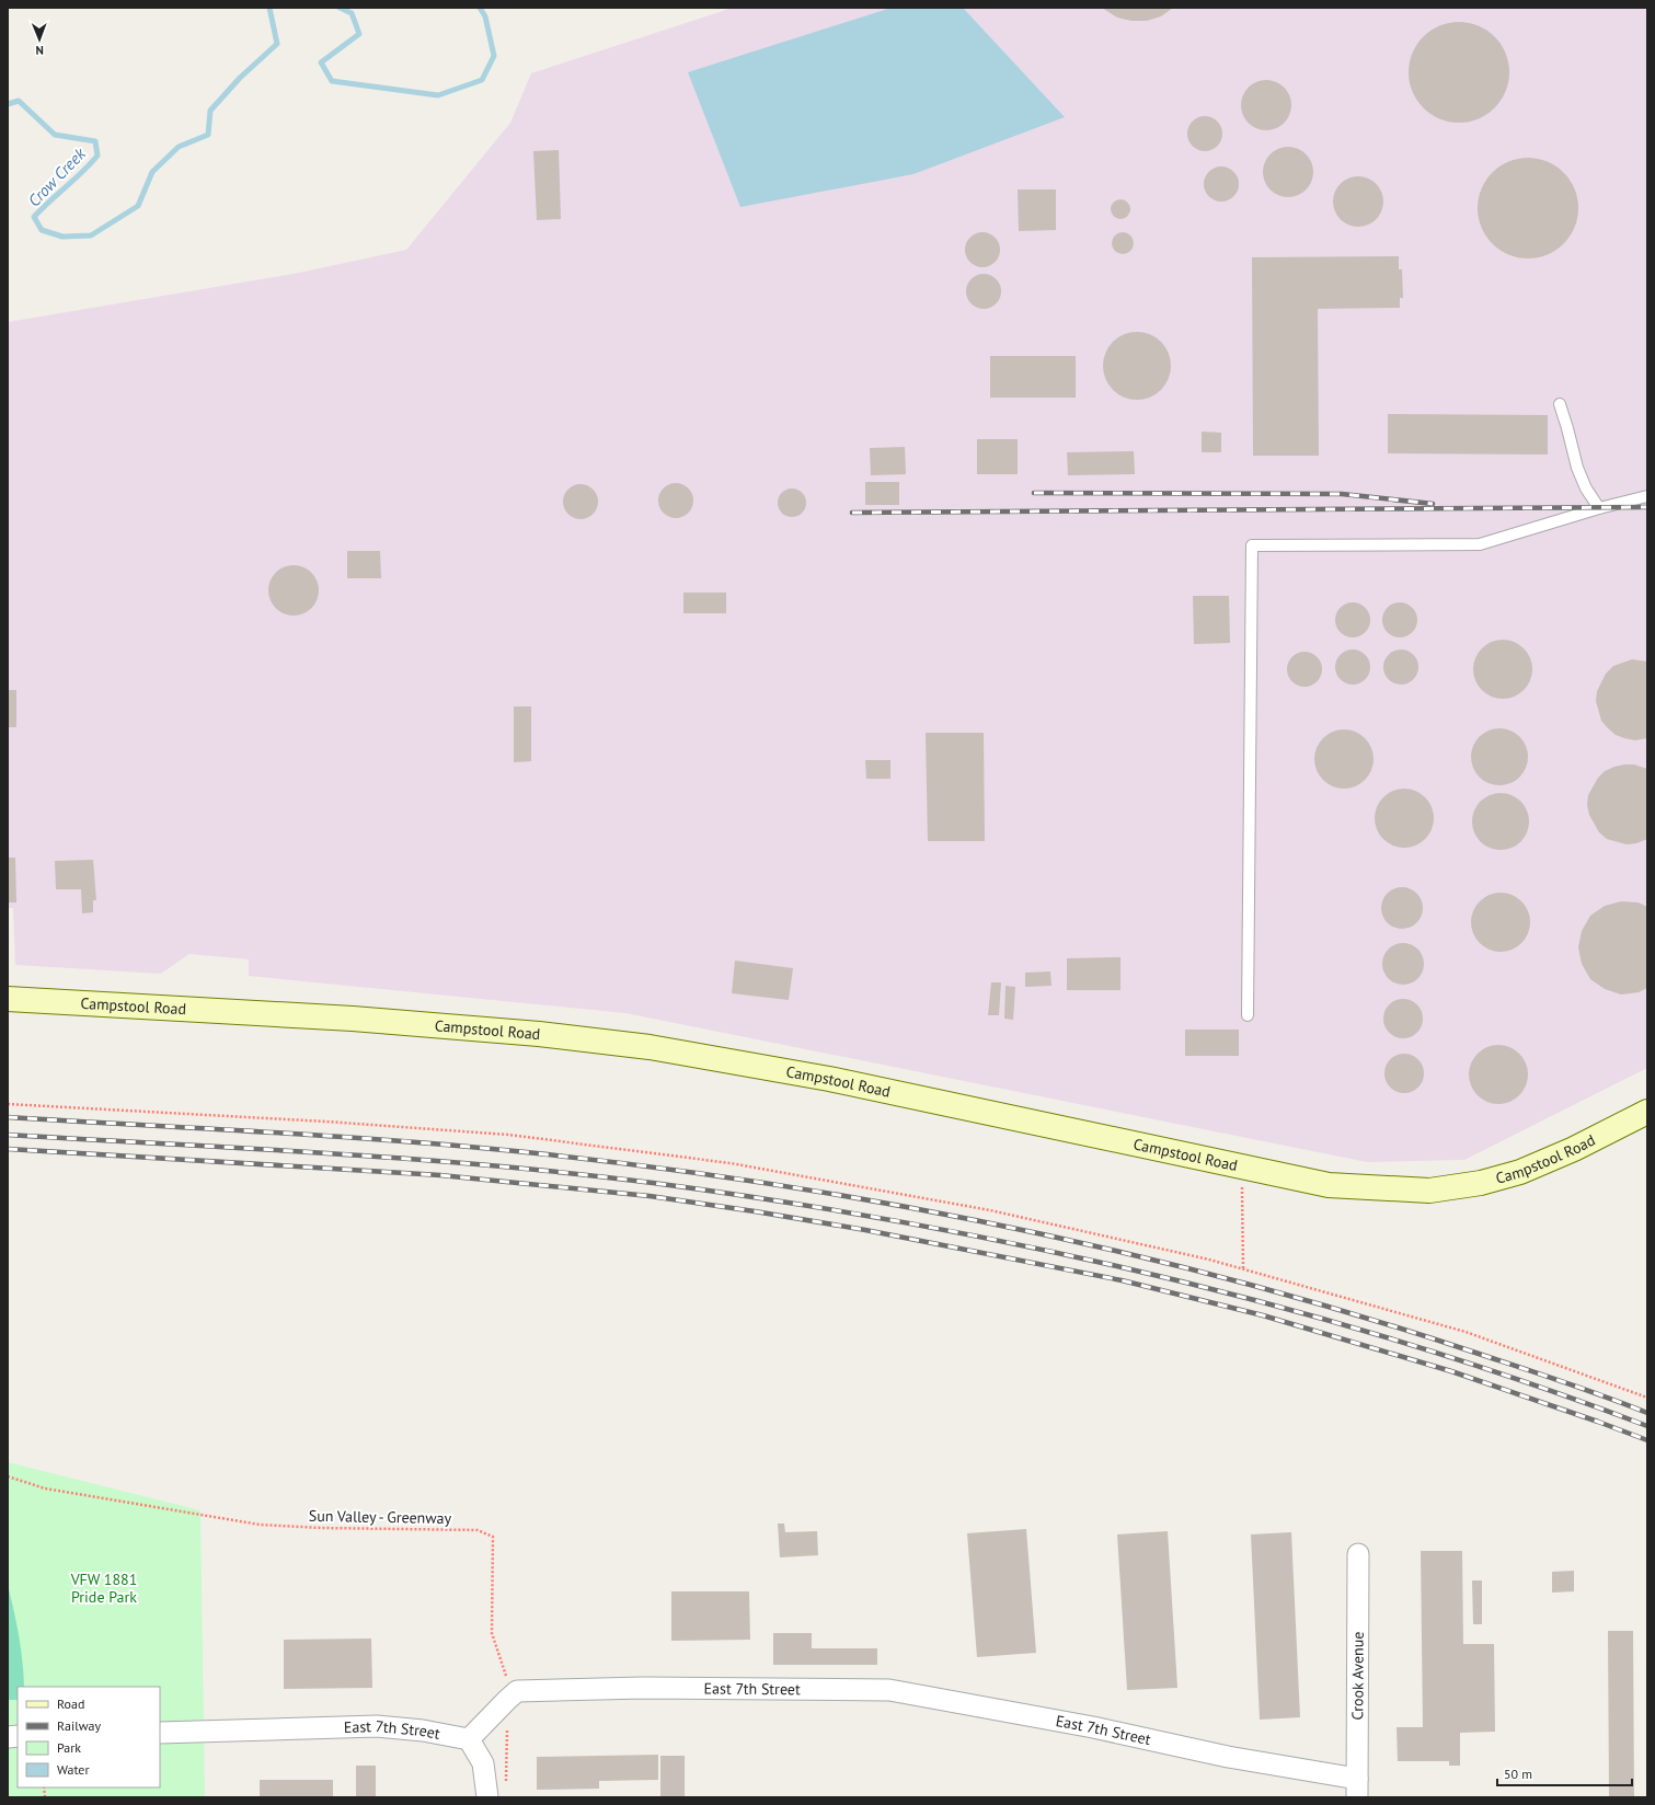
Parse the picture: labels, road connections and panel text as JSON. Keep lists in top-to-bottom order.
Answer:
{
  "streets": {
    "main road": ["Campstool Road"],
    "street": ["Crook Avenue", "East 7th Street"],
    "path": ["Sun Valley - Greenway"]
  },
  "crossings": [
    ["Sun Valley - Greenway", "East 7th Street"],
    ["Crook Avenue", "East 7th Street"]
  ],
  "water": ["Crow Creek"],
  "parks": ["VFW 1881 Pride Park"],
  "legend": [
    "Road",
    "Railway",
    "Park",
    "Water"
  ],
  "scale_bar": "50 m",
  "north": "bottom"
}
